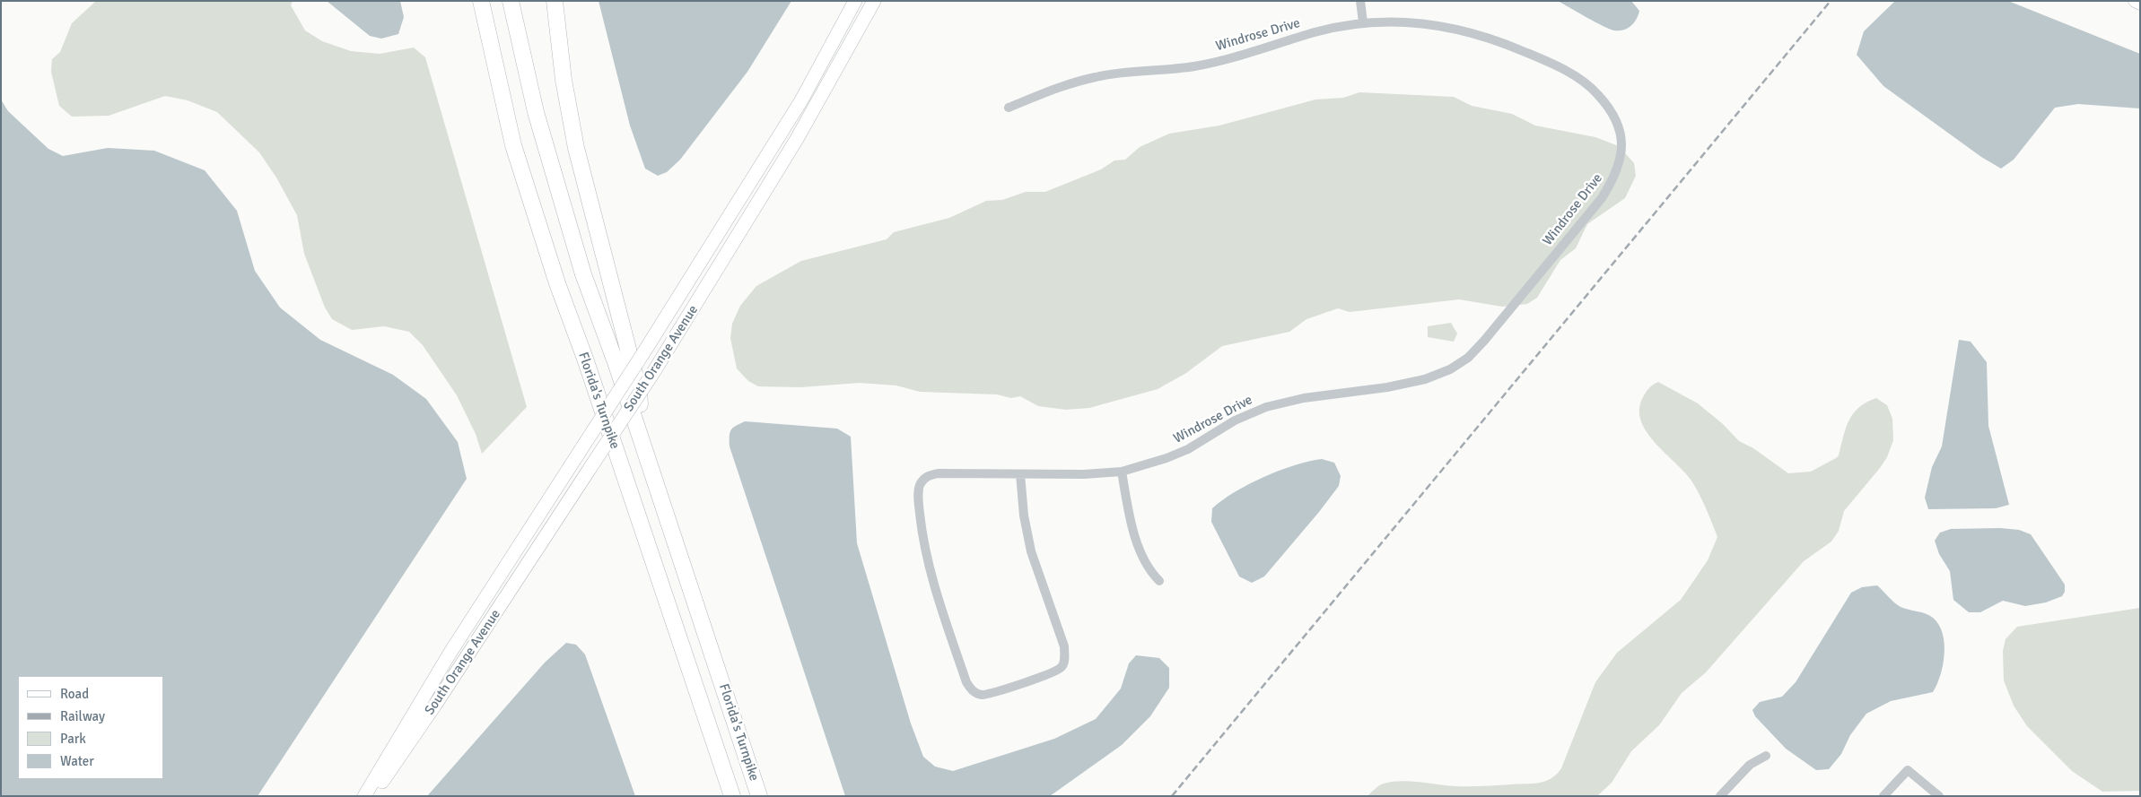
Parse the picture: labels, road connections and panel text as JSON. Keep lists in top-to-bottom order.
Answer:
{
  "streets": {
    "highway": ["Florida's Turnpike"],
    "main road": ["South Orange Avenue"],
    "street": ["Windrose Drive"]
  },
  "legend": [
    "Road",
    "Railway",
    "Park",
    "Water"
  ]
}
